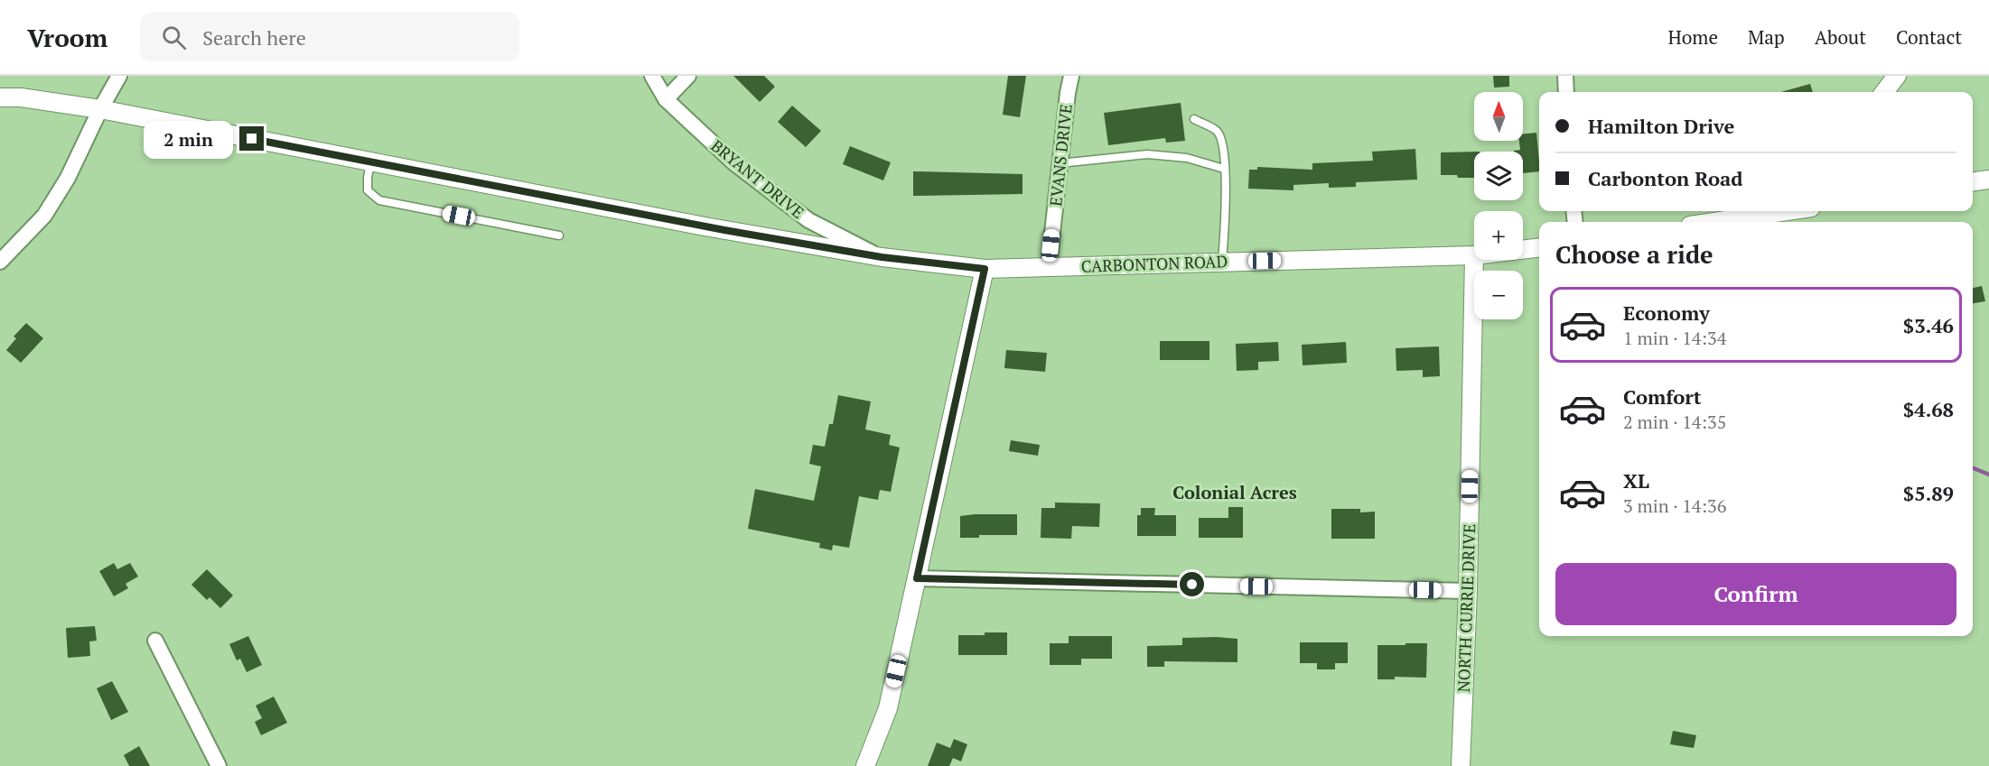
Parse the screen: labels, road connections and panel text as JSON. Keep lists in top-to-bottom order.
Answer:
{
  "streets": {
    "street": [
      "EVANS DRIVE",
      "BRYANT DRIVE",
      "CARBONTON ROAD",
      "NORTH CURRIE DRIVE"
    ]
  },
  "crossings": [
    ["EVANS DRIVE", "CARBONTON ROAD"],
    ["BRYANT DRIVE", "CARBONTON ROAD"],
    ["CARBONTON ROAD", "NORTH CURRIE DRIVE"]
  ],
  "districts": ["Colonial Acres"],
  "north": "top",
  "page": {
    "header": "Vroom",
    "search": "Search here",
    "nav": [
      "Home",
      "Map",
      "About",
      "Contact"
    ],
    "map_buttons": ["+", "−"],
    "banner": ["Hamilton Drive", "Carbonton Road"],
    "bubble": "2 min",
    "heading": "Choose a ride",
    "list": [
      {
        "name": "Economy",
        "note": "1 min · 14:34",
        "value": "$3.46"
      },
      {
        "name": "Comfort",
        "note": "2 min · 14:35",
        "value": "$4.68"
      },
      {
        "name": "XL",
        "note": "3 min · 14:36",
        "value": "$5.89"
      }
    ],
    "buttons": "Confirm"
  }
}
